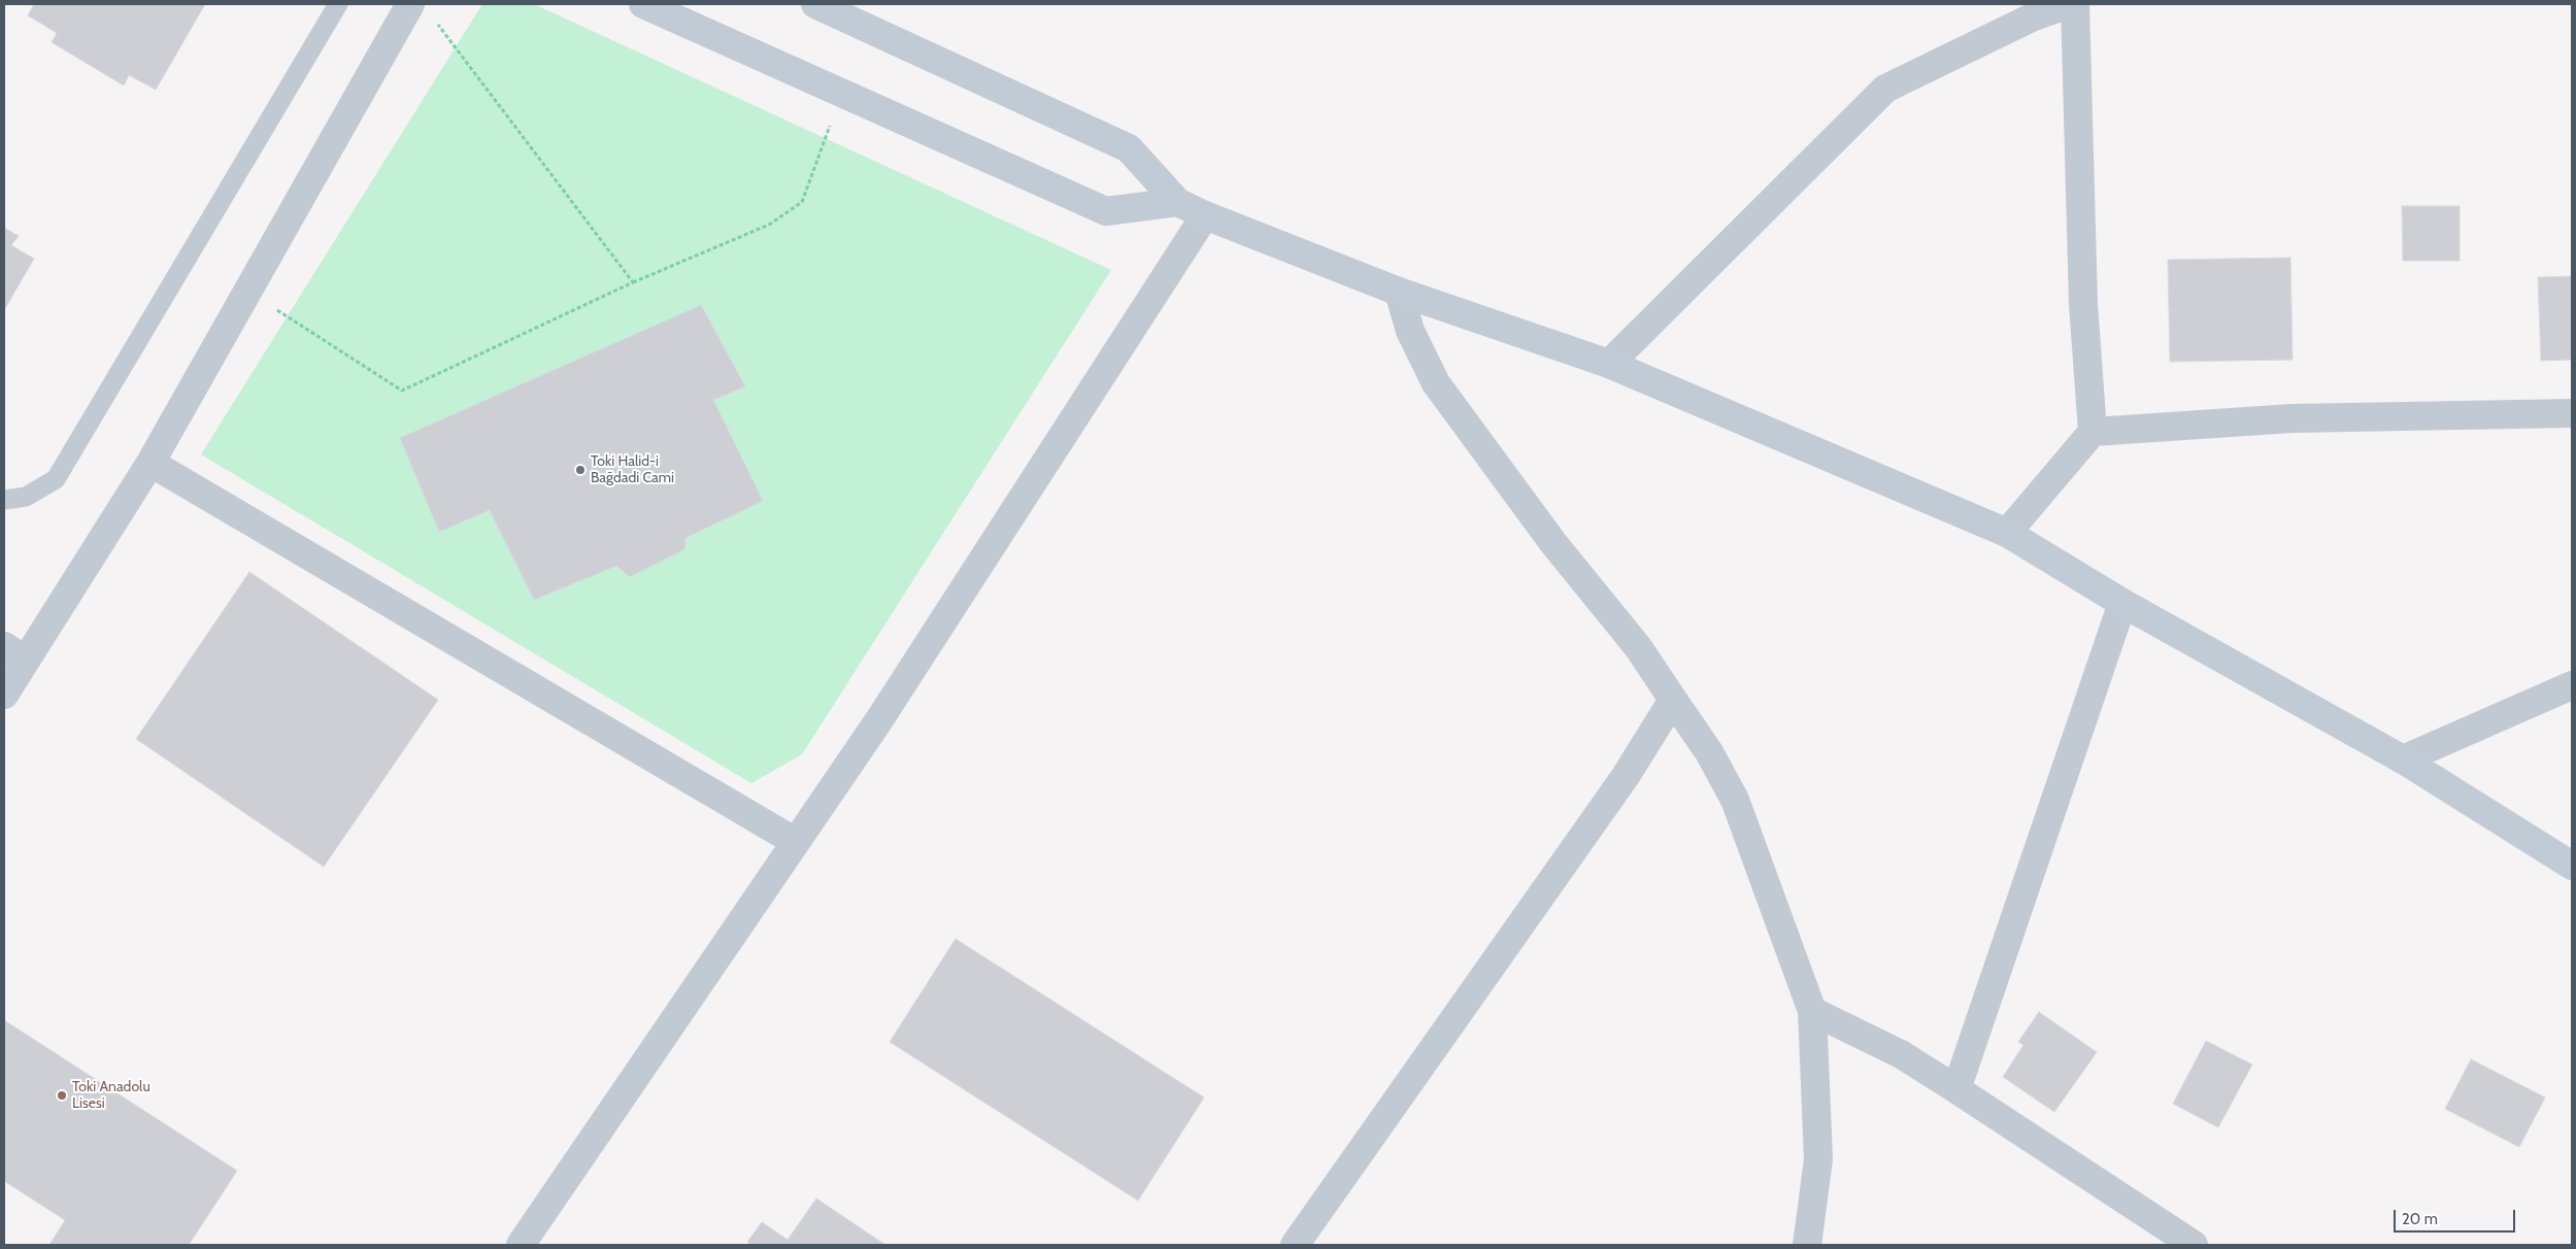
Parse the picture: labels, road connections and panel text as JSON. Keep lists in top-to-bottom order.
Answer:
{
  "places": ["Toki Halid-i Bağdadi Cami", "Toki Anadolu Lisesi"],
  "scale_bar": "20 m"
}
